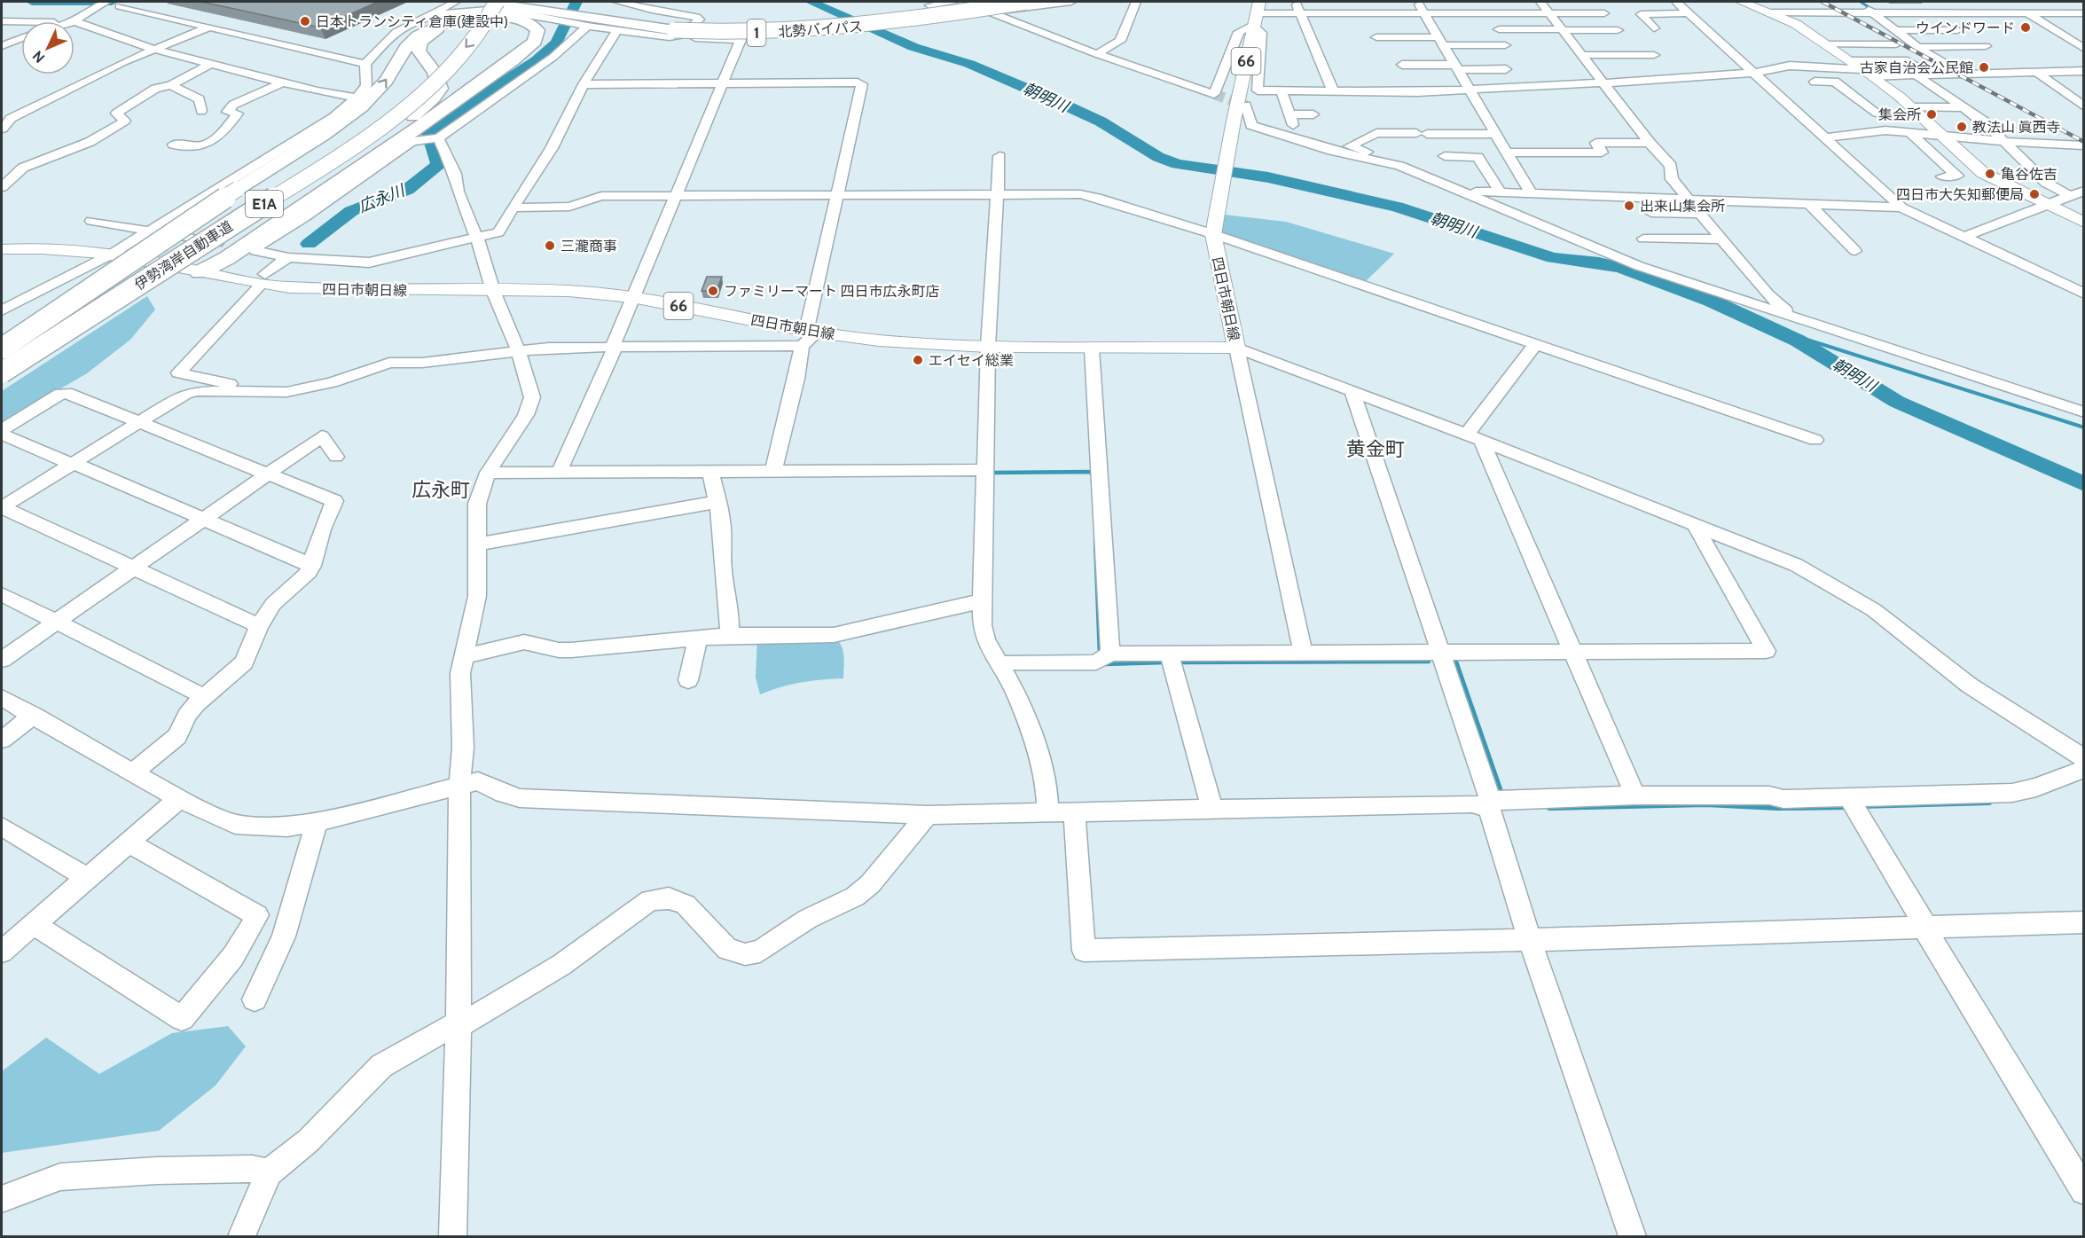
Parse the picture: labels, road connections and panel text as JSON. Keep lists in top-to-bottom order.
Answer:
{
  "streets": {
    "highway": [
      "北勢バイパス",
      "1",
      "E1A",
      "伊勢湾岸自動車道"
    ],
    "main road": ["66", "四日市朝日線"]
  },
  "crossings": [
    ["北勢バイパス", "1"]
  ],
  "districts": ["黄金町", "広永町"],
  "water": ["朝明川", "広永川"],
  "places": [
    "日本トランシティ倉庫(建設中)",
    "ウインドワード",
    "古家自治会公民館",
    "集会所",
    "教法山 眞西寺",
    "亀谷佐吉",
    "四日市大矢知郵便局",
    "出来山集会所",
    "三瀧商事",
    "ファミリーマート 四日市広永町店",
    "エイセイ総業"
  ],
  "north": "bottom left"
}
